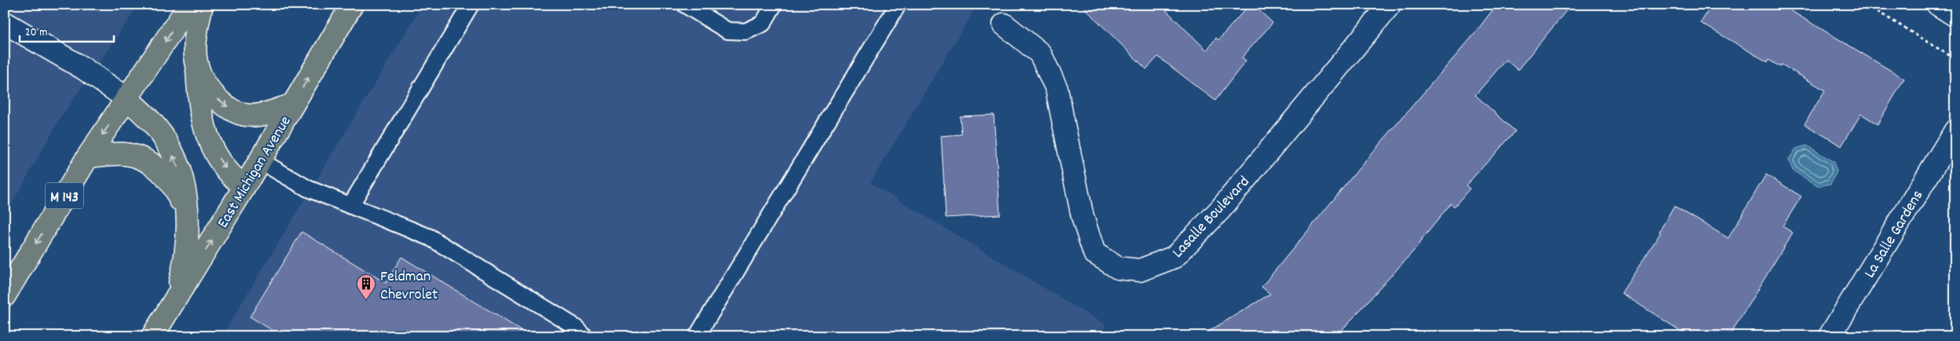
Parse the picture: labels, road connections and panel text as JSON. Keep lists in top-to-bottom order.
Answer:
{
  "streets": {
    "main road": ["East Michigan Avenue", "M 143"],
    "street": ["Lasalle Boulevard", "La Salle Gardens"]
  },
  "places": {
    "building": ["Feldman Chevrolet"]
  },
  "scale_bar": "20 m"
}
